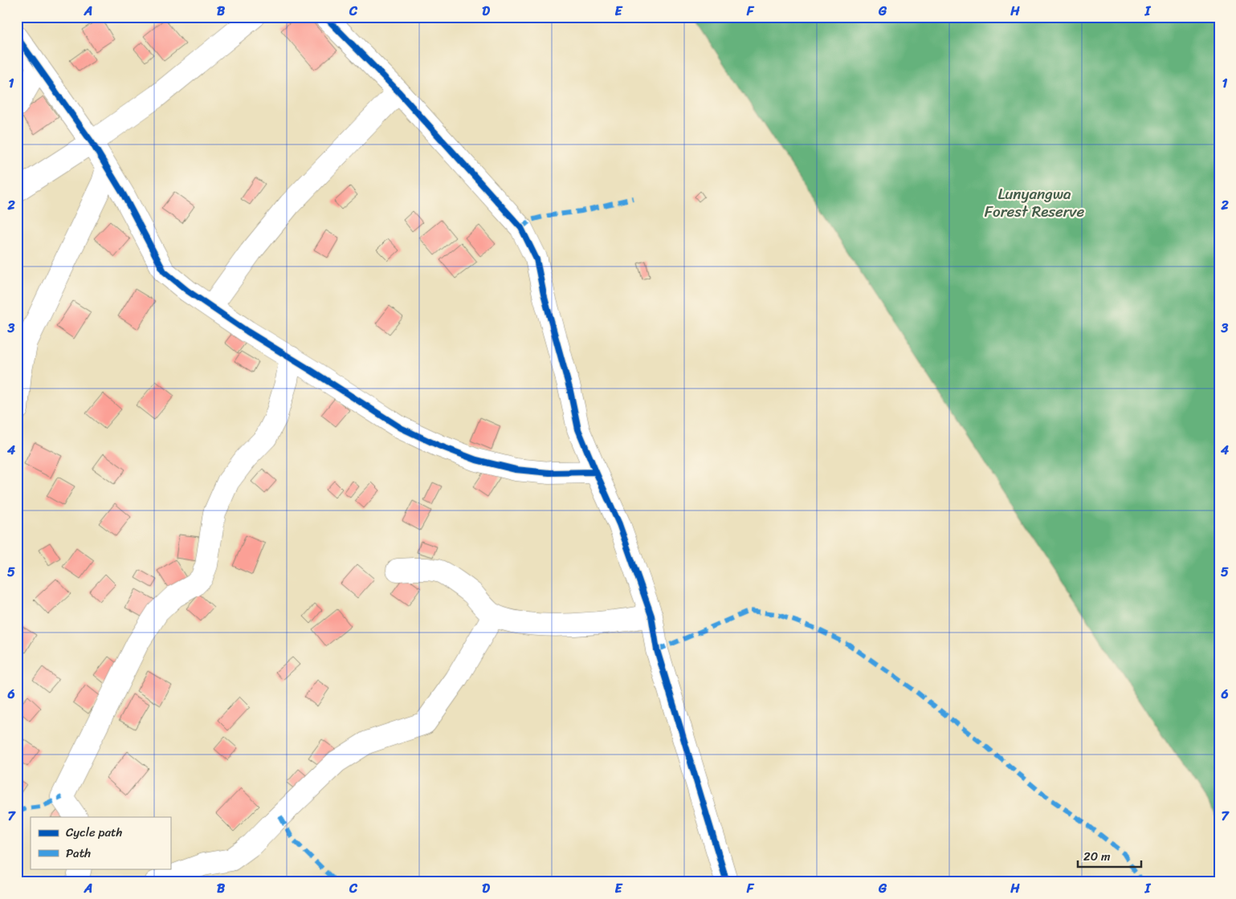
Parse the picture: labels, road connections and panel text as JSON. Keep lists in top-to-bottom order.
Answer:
{
  "parks": ["Lunyangwa Forest Reserve"],
  "legend": ["Cycle path", "Path"],
  "scale_bar": "20 m",
  "grid": {
    "columns": [
      "A",
      "B",
      "C",
      "D",
      "E",
      "F",
      "G",
      "H",
      "I"
    ],
    "rows": [
      "1",
      "2",
      "3",
      "4",
      "5",
      "6",
      "7"
    ]
  }
}
